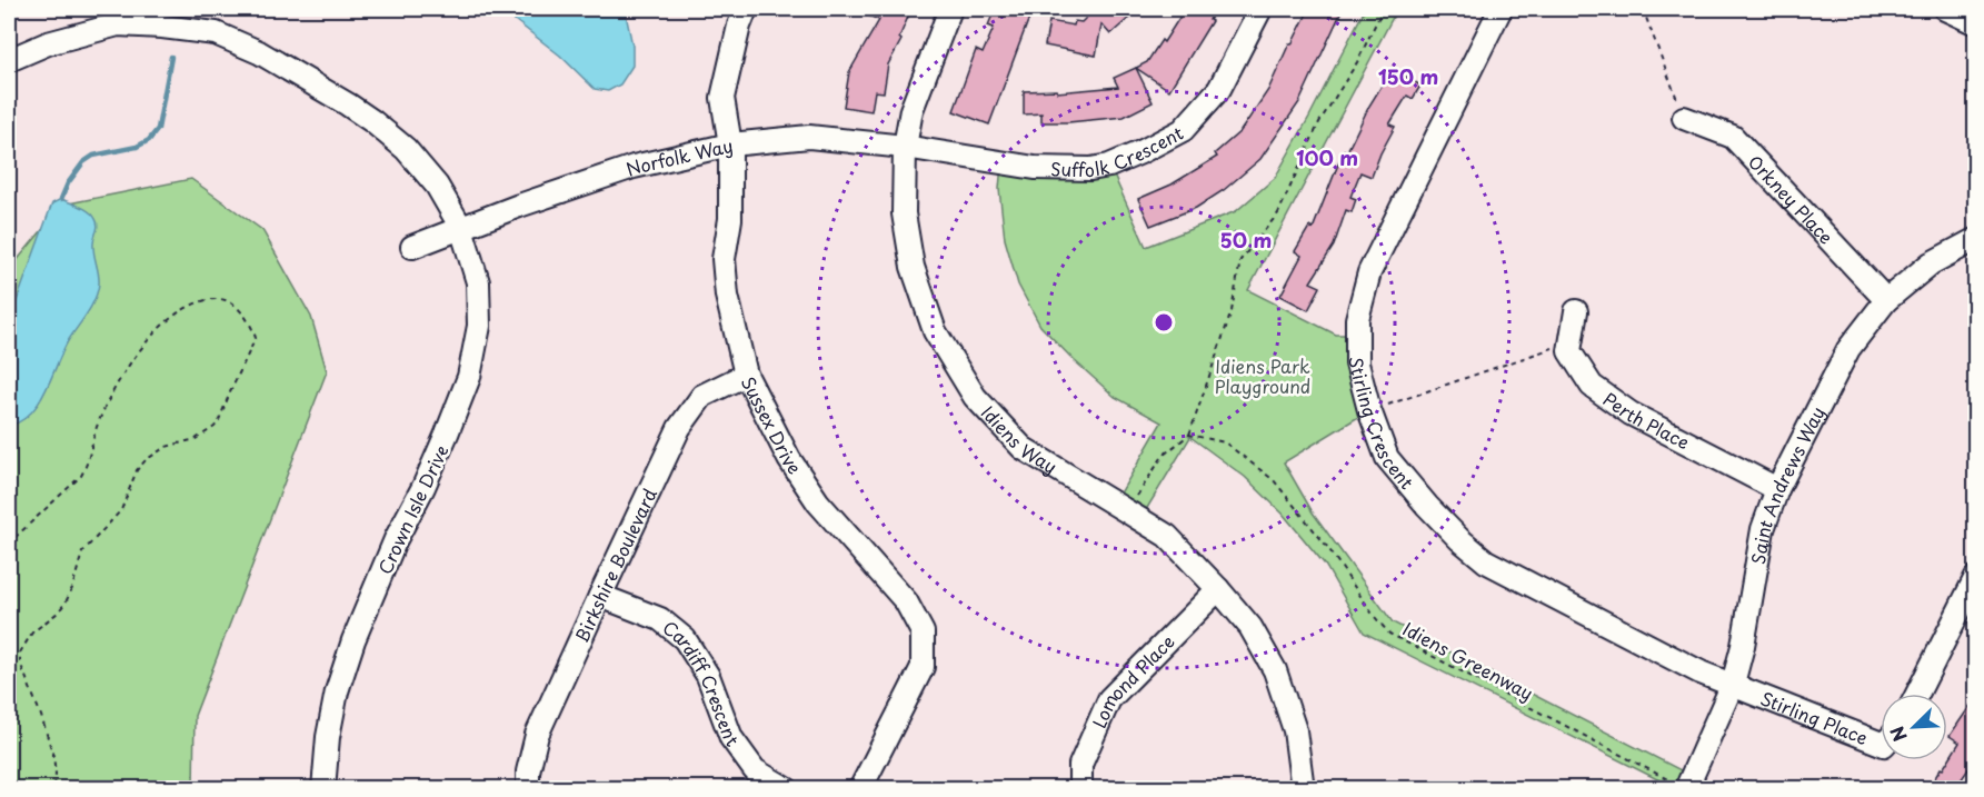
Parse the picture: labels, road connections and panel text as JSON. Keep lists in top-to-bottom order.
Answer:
{
  "streets": {
    "street": [
      "Suffolk Crescent",
      "Norfolk Way",
      "Orkney Place",
      "Perth Place",
      "Stirling Crescent",
      "Sussex Drive",
      "Idiens Way",
      "Saint Andrews Way",
      "Crown Isle Drive",
      "Birkshire Boulevard",
      "Lomond Place",
      "Cardiff Crescent",
      "Stirling Place"
    ],
    "path": ["Idiens Greenway"]
  },
  "crossings": [
    ["Suffolk Crescent", "Norfolk Way"],
    ["Suffolk Crescent", "Idiens Way"],
    ["Norfolk Way", "Sussex Drive"],
    ["Norfolk Way", "Idiens Way"],
    ["Norfolk Way", "Crown Isle Drive"],
    ["Orkney Place", "Saint Andrews Way"],
    ["Perth Place", "Saint Andrews Way"],
    ["Stirling Crescent", "Saint Andrews Way"],
    ["Stirling Crescent", "Stirling Place"],
    ["Sussex Drive", "Birkshire Boulevard"],
    ["Idiens Way", "Lomond Place"],
    ["Saint Andrews Way", "Idiens Greenway"],
    ["Saint Andrews Way", "Stirling Place"],
    ["Birkshire Boulevard", "Cardiff Crescent"]
  ],
  "parks": ["Idiens Park Playground"],
  "north": "bottom left",
  "rings": ["150 m", "100 m", "50 m"]
}
